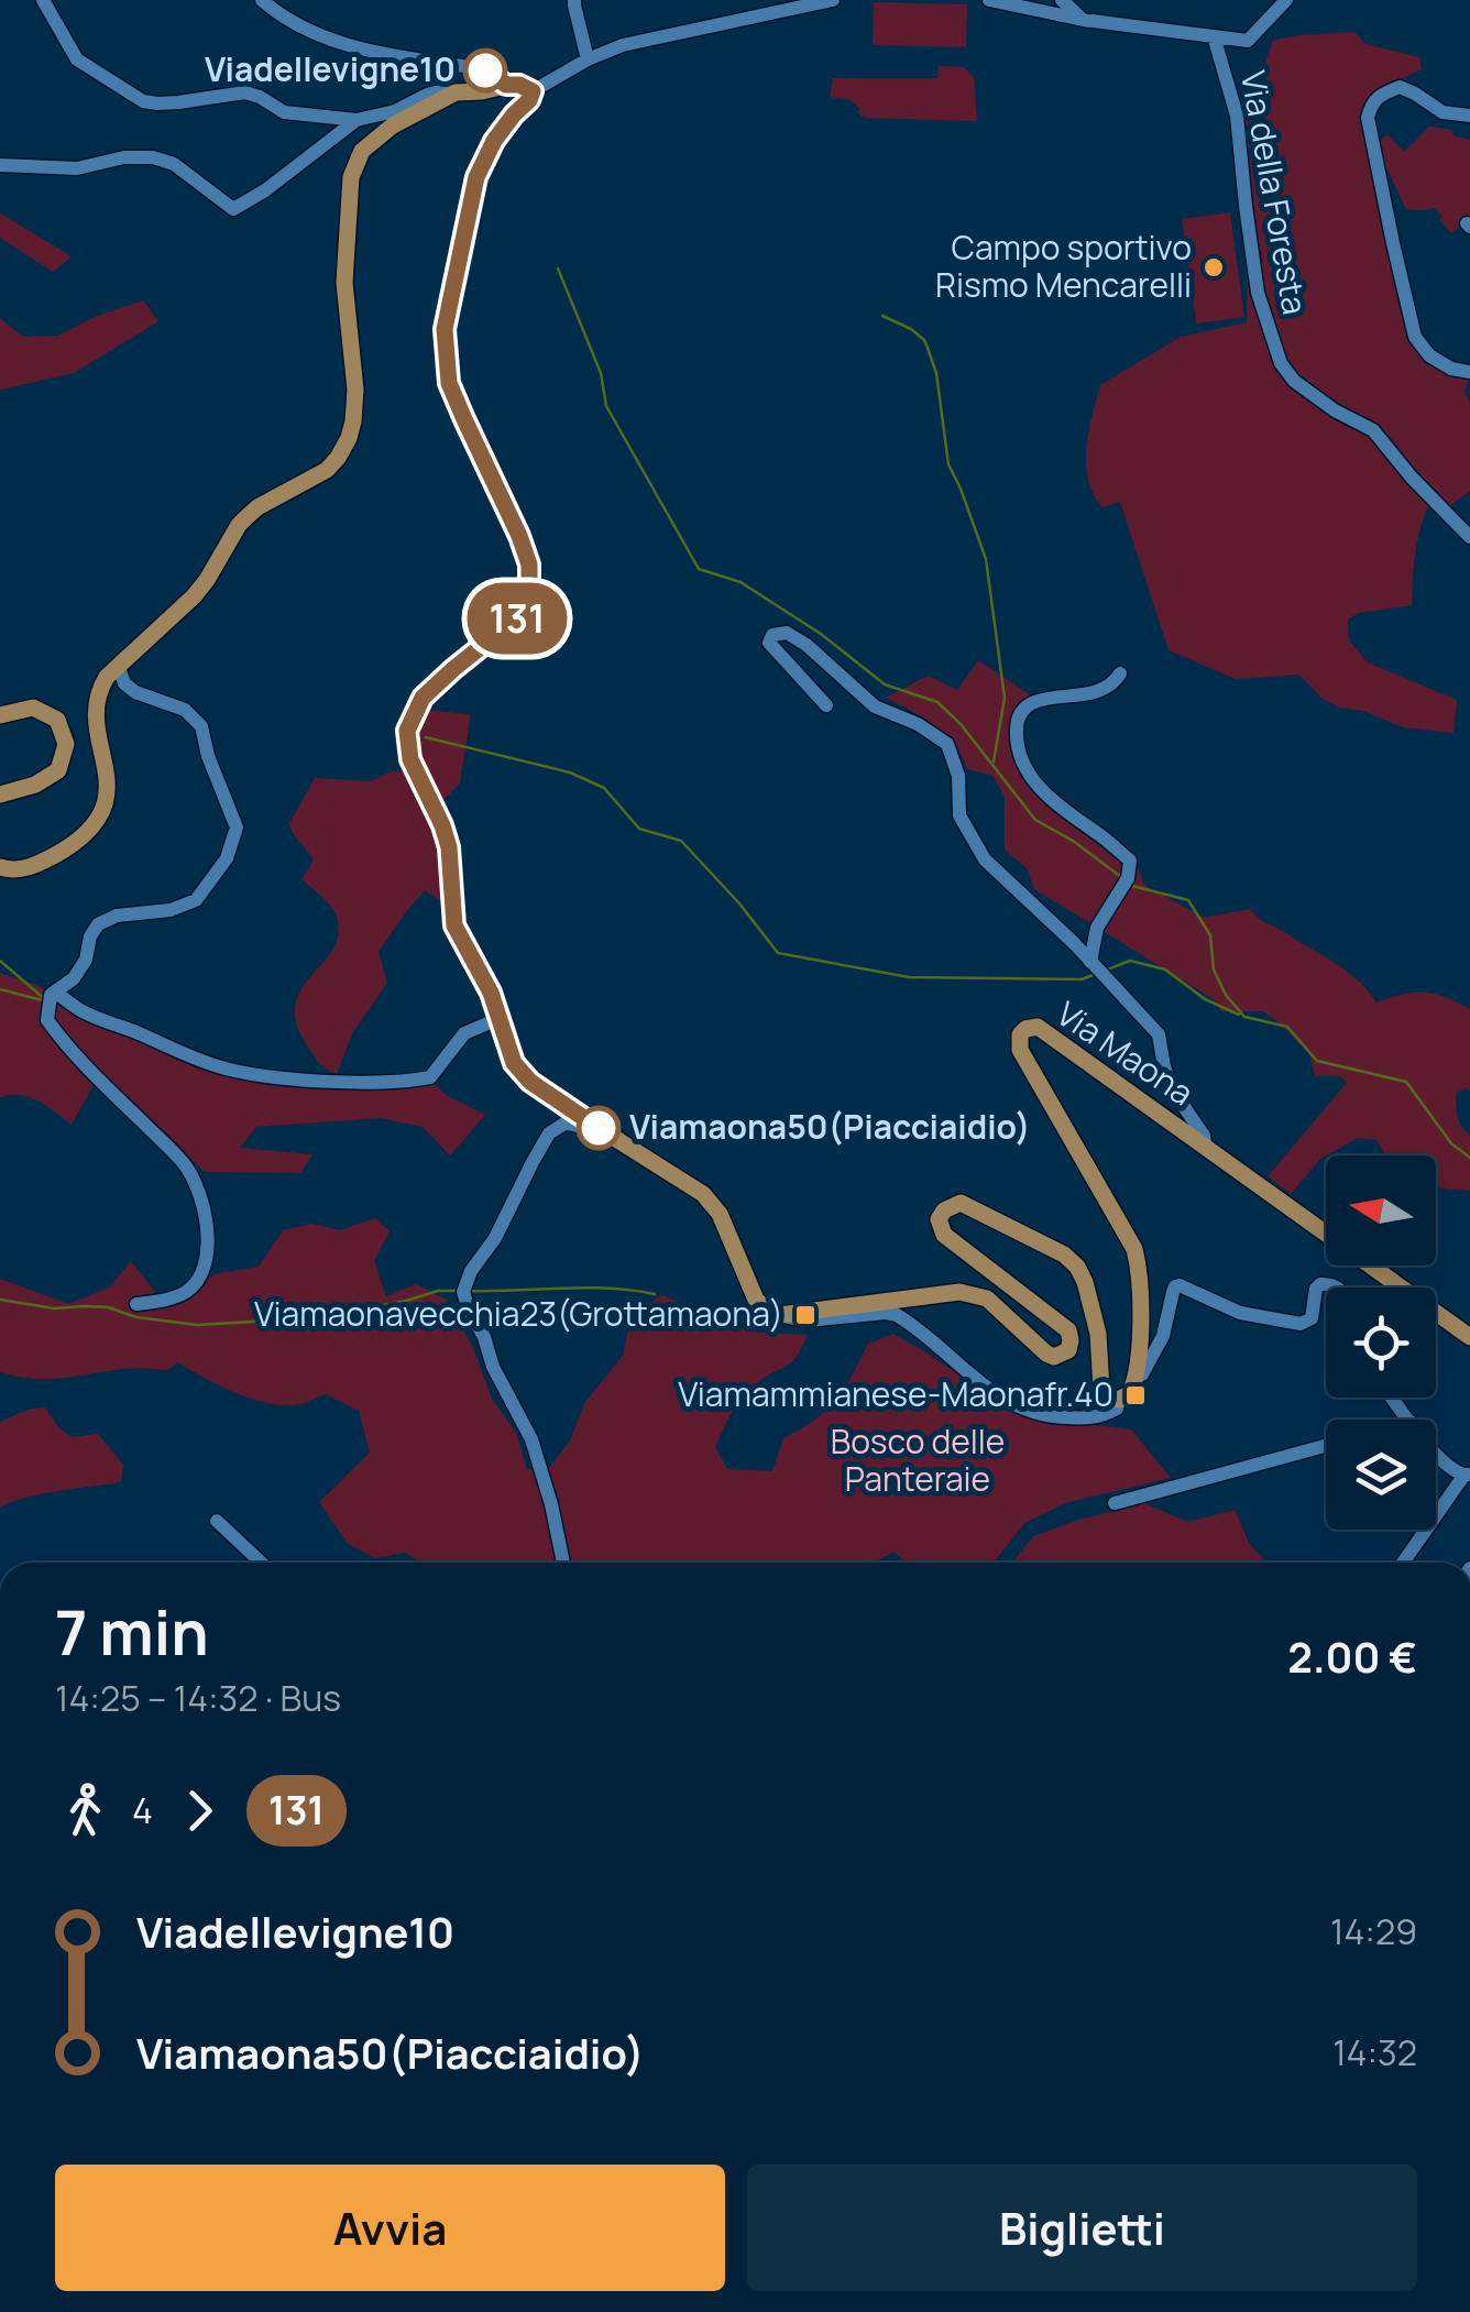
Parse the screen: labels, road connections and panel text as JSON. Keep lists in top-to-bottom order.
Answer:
{
  "streets": {
    "main road": ["Via Maona"],
    "street": ["Via della Foresta"]
  },
  "parks": ["Bosco delle Panteraie"],
  "places": {
    "other": ["Viadellevigne10", "Campo sportivo Rismo Mencarelli", "Viamaona50(Piacciaidio)"],
    "transit": ["Viamaonavecchia23(Grottamaona)", "Viamammianese-Maonafr.40"]
  },
  "lines": ["bus line 131"],
  "north": "left",
  "page": {
    "on_map": "131",
    "heading": ["7 min", "14:25 – 14:32 · Bus", "2.00 €"],
    "legs": ["4", "131"],
    "list": [
      {
        "name": "Viadellevigne10",
        "value": "14:29"
      },
      {
        "name": "Viamaona50(Piacciaidio)",
        "value": "14:32"
      }
    ],
    "buttons": ["Avvia", "Biglietti"]
  }
}
